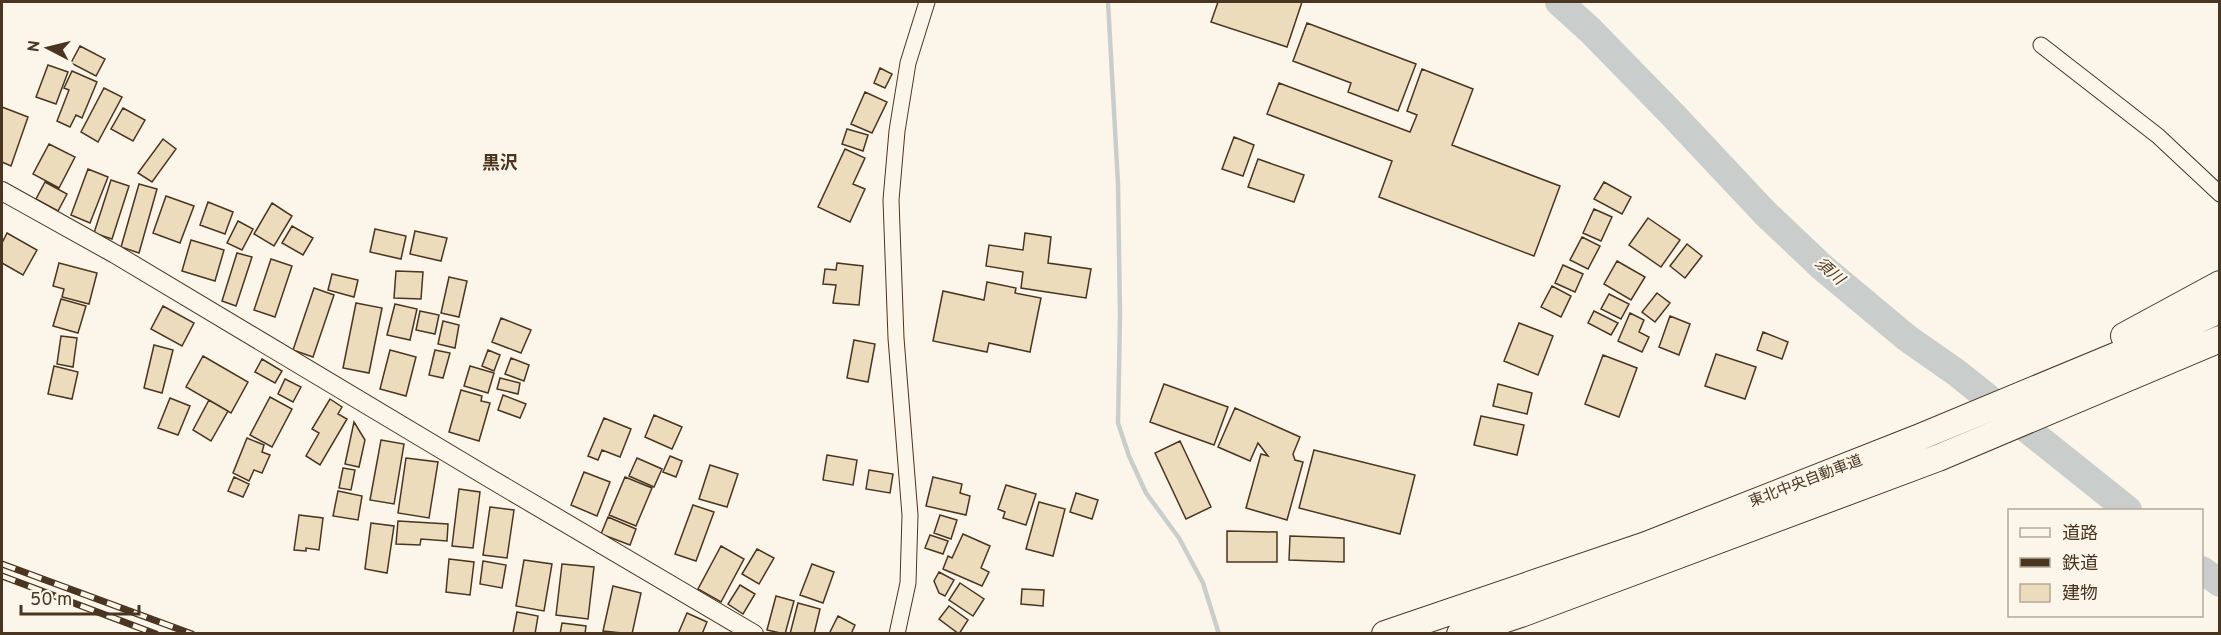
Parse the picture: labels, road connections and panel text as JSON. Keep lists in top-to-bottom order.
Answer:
{
  "streets": {
    "highway": ["東北中央自動車道"]
  },
  "districts": ["黒沢"],
  "water": ["須川"],
  "legend": ["道路", "鉄道", "建物"],
  "scale_bar": "50 m",
  "north": "left"
}
